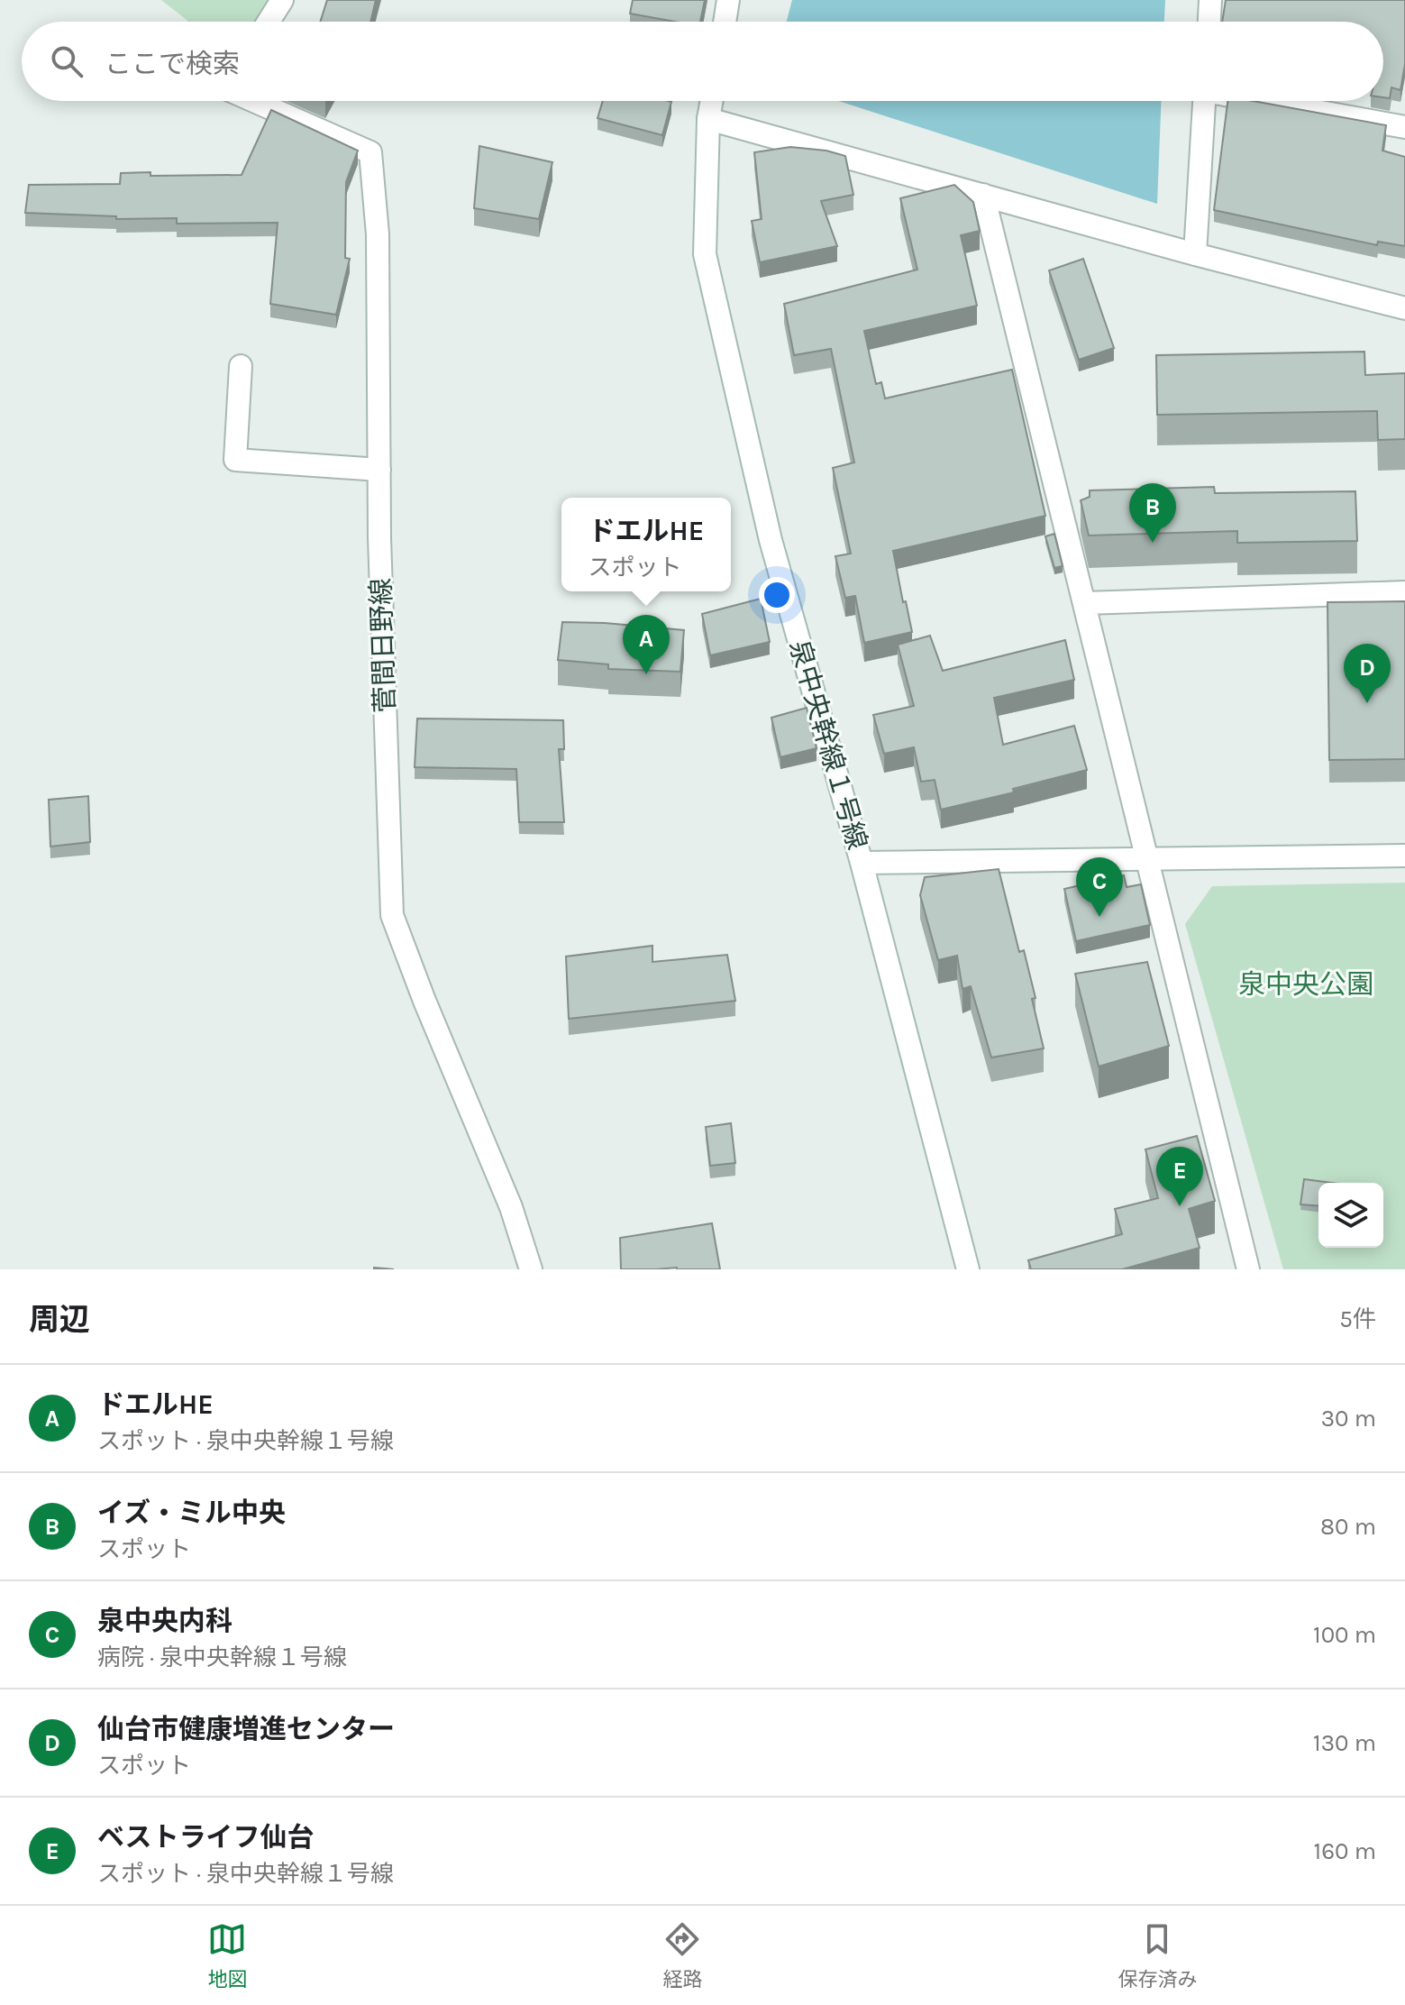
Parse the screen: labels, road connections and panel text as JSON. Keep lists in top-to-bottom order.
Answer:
{
  "streets": {
    "street": ["菅間日野線", "泉中央幹線１号線"]
  },
  "parks": ["泉中央公園"],
  "page": {
    "search": "ここで検索",
    "pins": [
      "B",
      "A",
      "D",
      "C",
      "E"
    ],
    "popup": ["ドエルHE", "スポット"],
    "heading": ["周辺", "5件"],
    "list": [
      {
        "mark": "A",
        "name": "ドエルHE",
        "note": "スポット · 泉中央幹線１号線",
        "value": "30 m"
      },
      {
        "mark": "B",
        "name": "イズ・ミル中央",
        "note": "スポット",
        "value": "80 m"
      },
      {
        "mark": "C",
        "name": "泉中央内科",
        "note": "病院 · 泉中央幹線１号線",
        "value": "100 m"
      },
      {
        "mark": "D",
        "name": "仙台市健康増進センター",
        "note": "スポット",
        "value": "130 m"
      },
      {
        "mark": "E",
        "name": "ベストライフ仙台",
        "note": "スポット · 泉中央幹線１号線",
        "value": "160 m"
      }
    ],
    "nav": ["地図", "経路", "保存済み"]
  }
}
